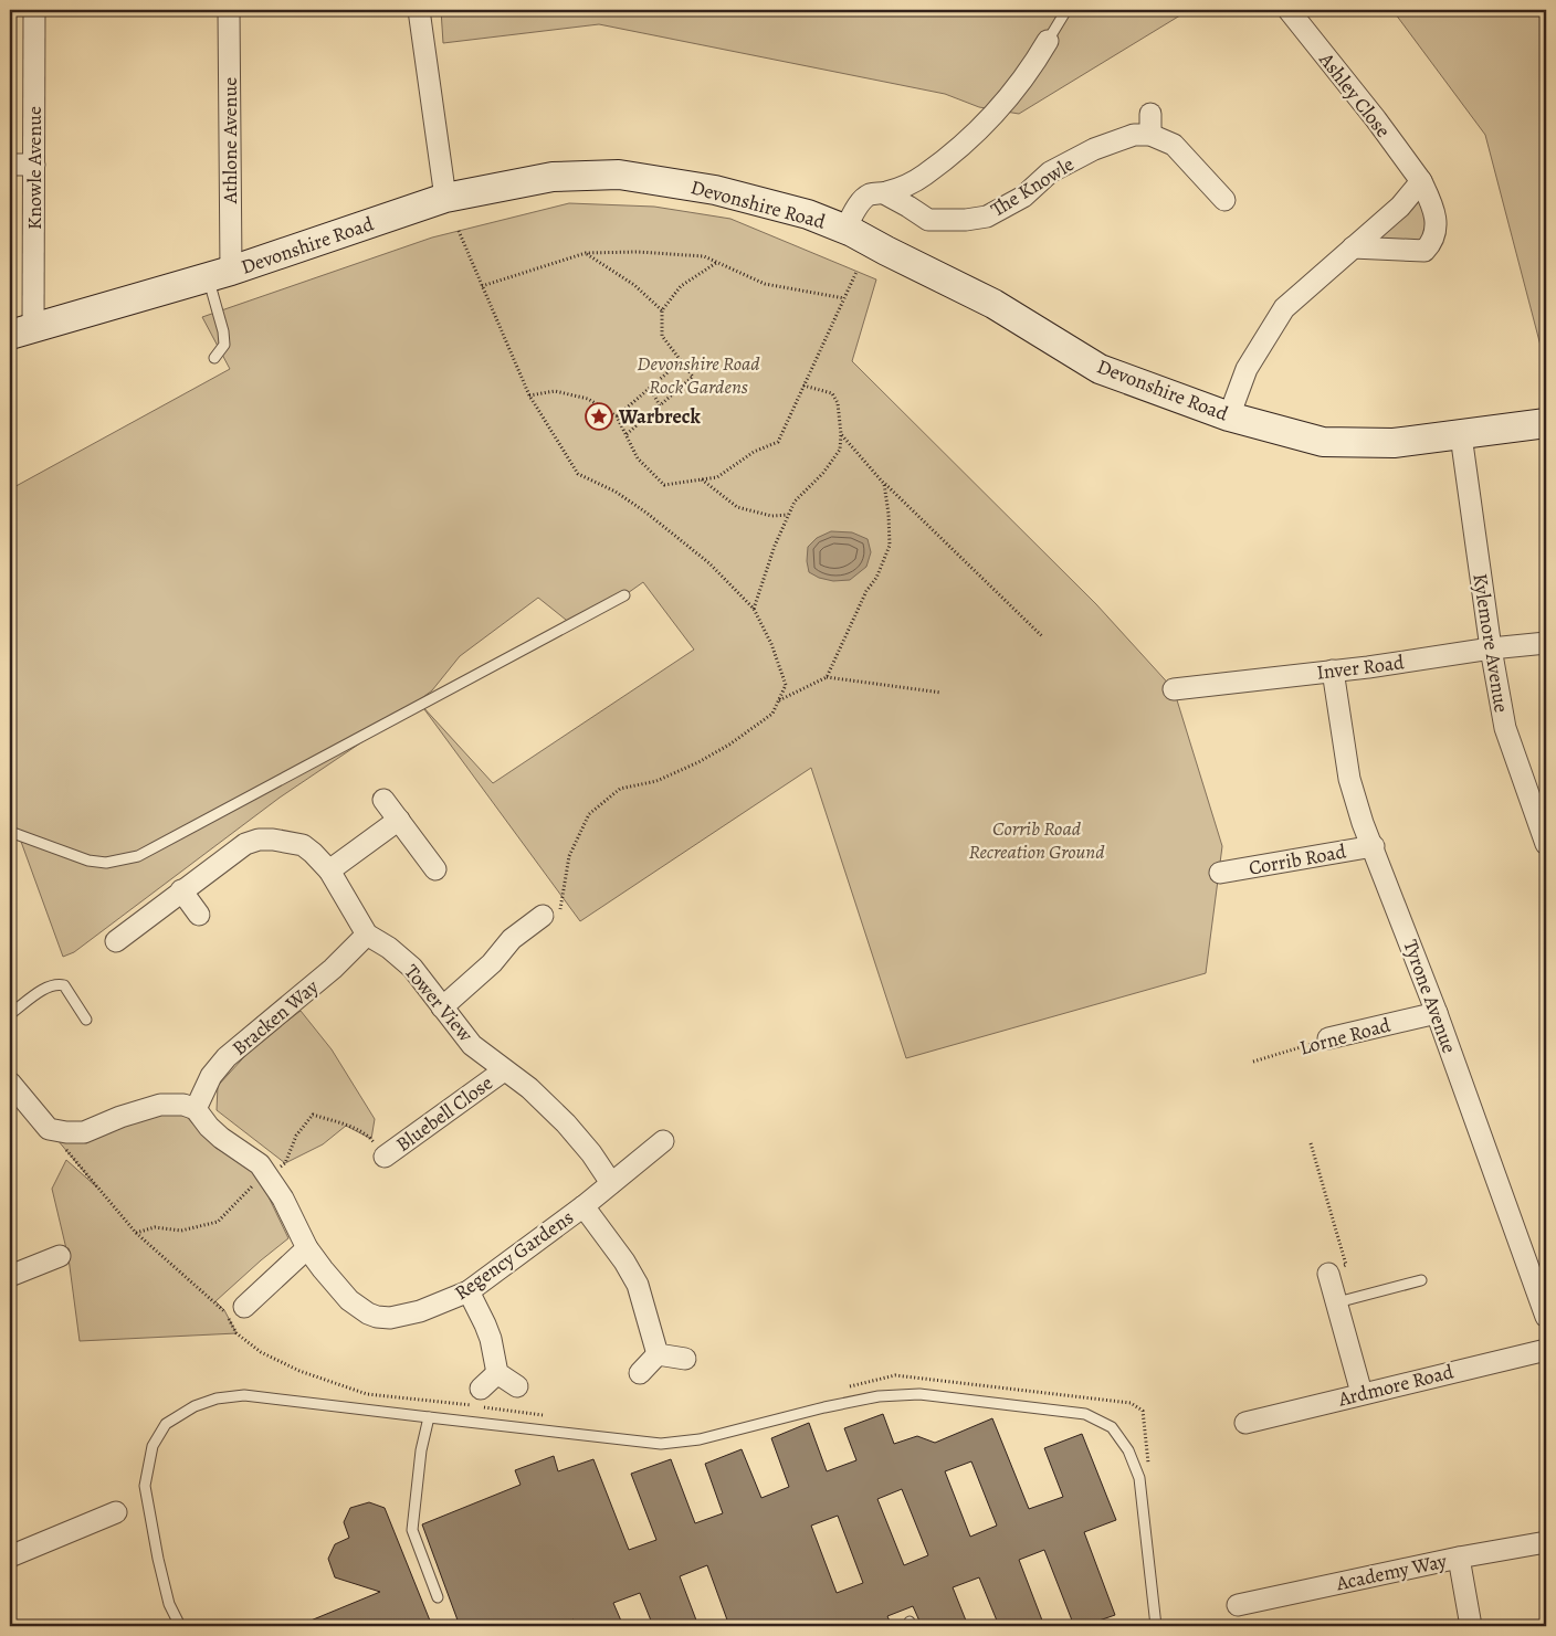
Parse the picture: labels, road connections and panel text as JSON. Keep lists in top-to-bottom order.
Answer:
{
  "streets": {
    "main road": ["Devonshire Road"],
    "street": [
      "Ashley Close",
      "Athlone Avenue",
      "Knowle Avenue",
      "The Knowle",
      "Kylemore Avenue",
      "Inver Road",
      "Corrib Road",
      "Tyrone Avenue",
      "Tower View",
      "Bracken Way",
      "Lorne Road",
      "Bluebell Close",
      "Regency Gardens",
      "Ardmore Road",
      "Academy Way"
    ]
  },
  "crossings": [
    ["Athlone Avenue", "Devonshire Road"],
    ["Knowle Avenue", "Devonshire Road"],
    ["Devonshire Road", "Kylemore Avenue"],
    ["Kylemore Avenue", "Inver Road"],
    ["Inver Road", "Tyrone Avenue"],
    ["Corrib Road", "Tyrone Avenue"],
    ["Tyrone Avenue", "Lorne Road"],
    ["Tower View", "Bracken Way"],
    ["Tower View", "Bluebell Close"],
    ["Tower View", "Regency Gardens"],
    ["Bracken Way", "Regency Gardens"]
  ],
  "parks": ["Devonshire Road Rock Gardens", "Corrib Road Recreation Ground"],
  "places": {
    "place": ["Warbreck"]
  }
}
